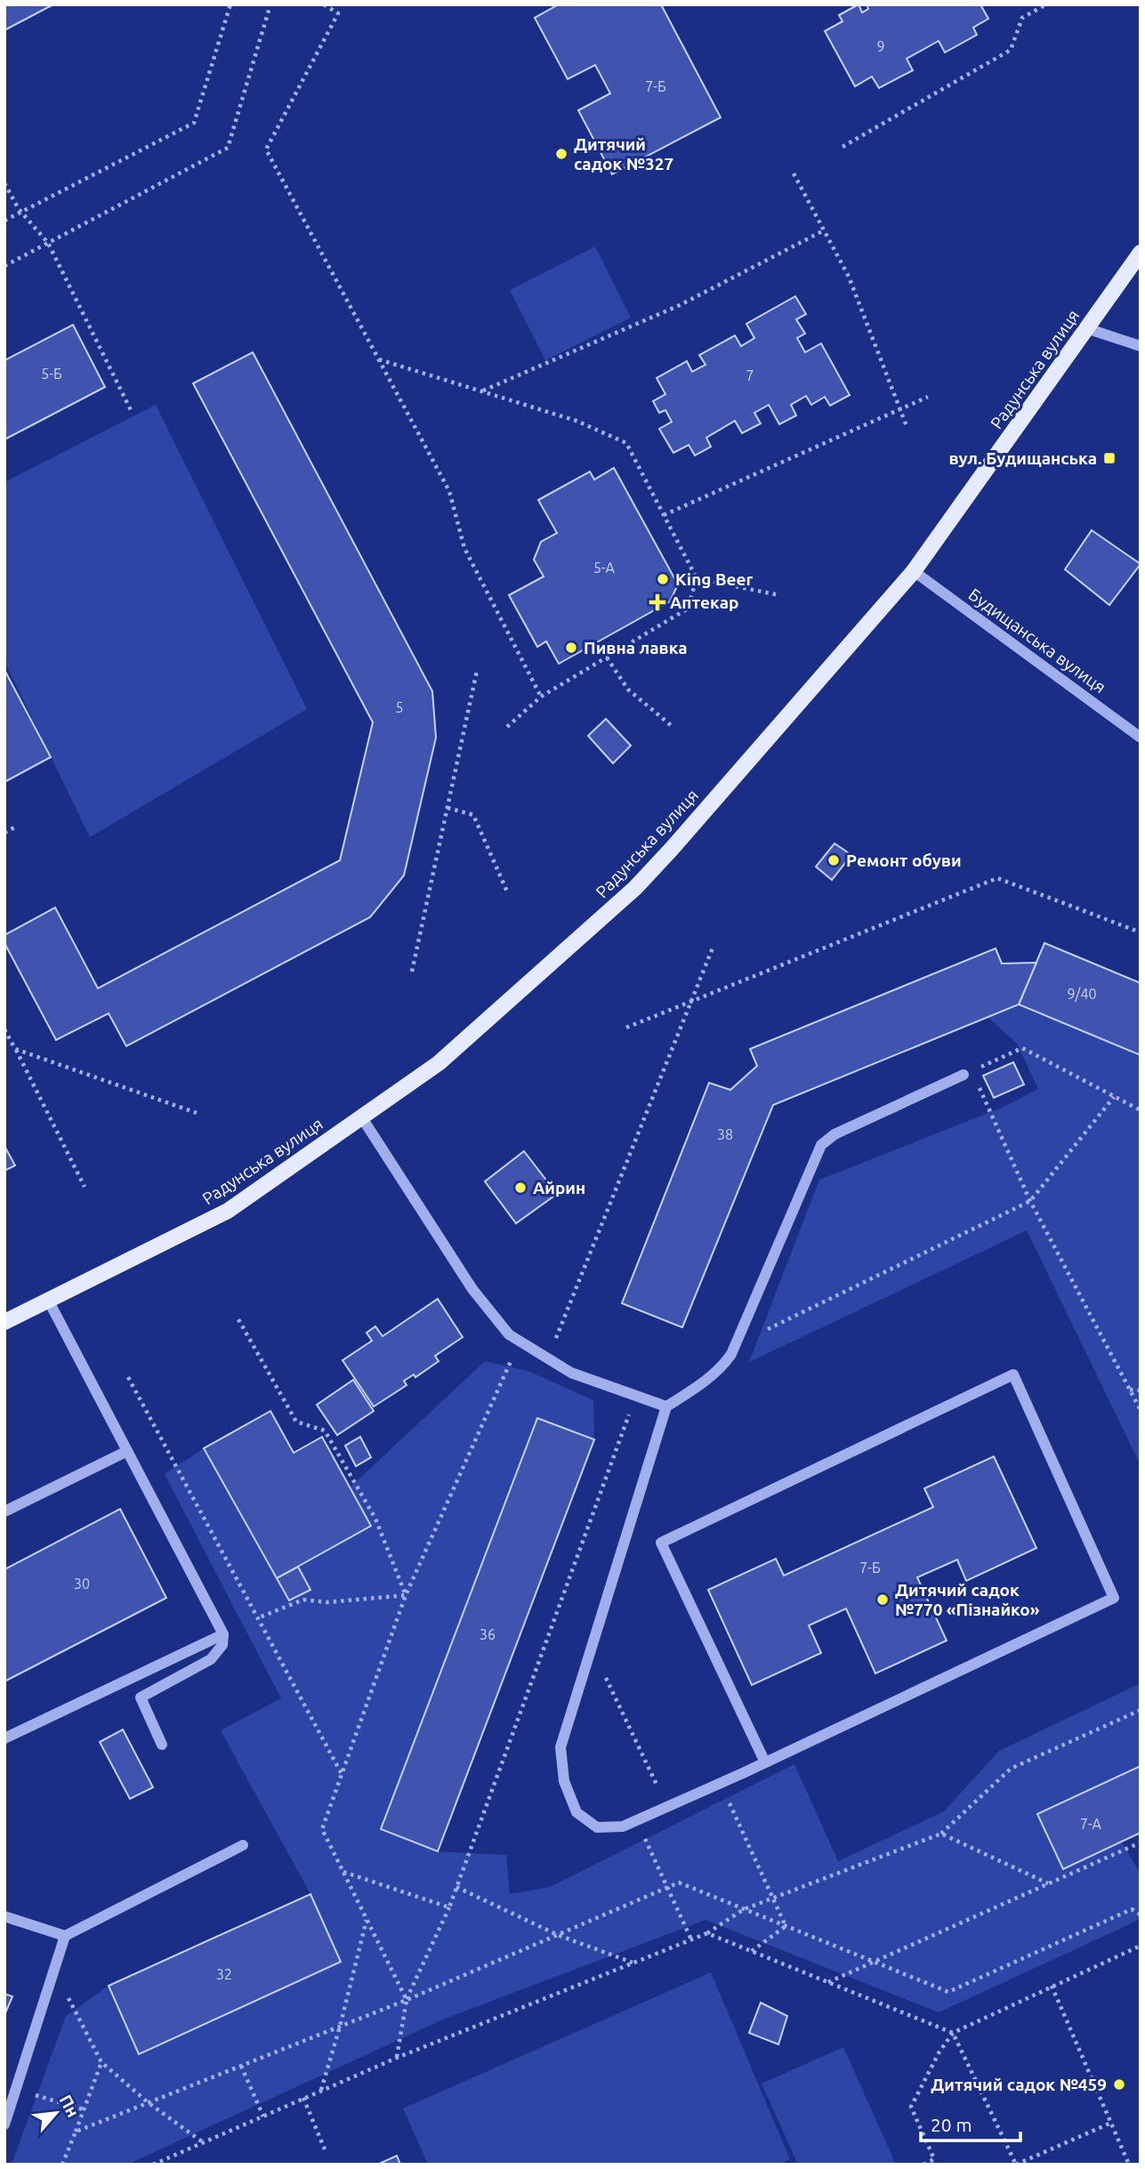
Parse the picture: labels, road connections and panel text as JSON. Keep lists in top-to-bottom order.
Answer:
{
  "streets": {
    "main road": ["Радунська вулиця"],
    "street": ["Будищанська вулиця"]
  },
  "crossings": [
    ["Радунська вулиця", "Будищанська вулиця"]
  ],
  "places": {
    "other": [
      "Дитячий садок №327",
      "King Beer",
      "Пивна лавка",
      "Ремонт обуви",
      "Айрин",
      "Дитячий садок №770 «Пізнайко»",
      "Дитячий садок №459"
    ],
    "transit": ["вул. Будищанська"],
    "health": ["Аптекар"]
  },
  "house_numbers": [
    "9",
    "7-Б",
    "5-Б",
    "7",
    "5-А",
    "5",
    "9/40",
    "38",
    "7-Б",
    "30",
    "36",
    "7-А",
    "32"
  ],
  "scale_bar": "20 m",
  "north": "top right"
}
